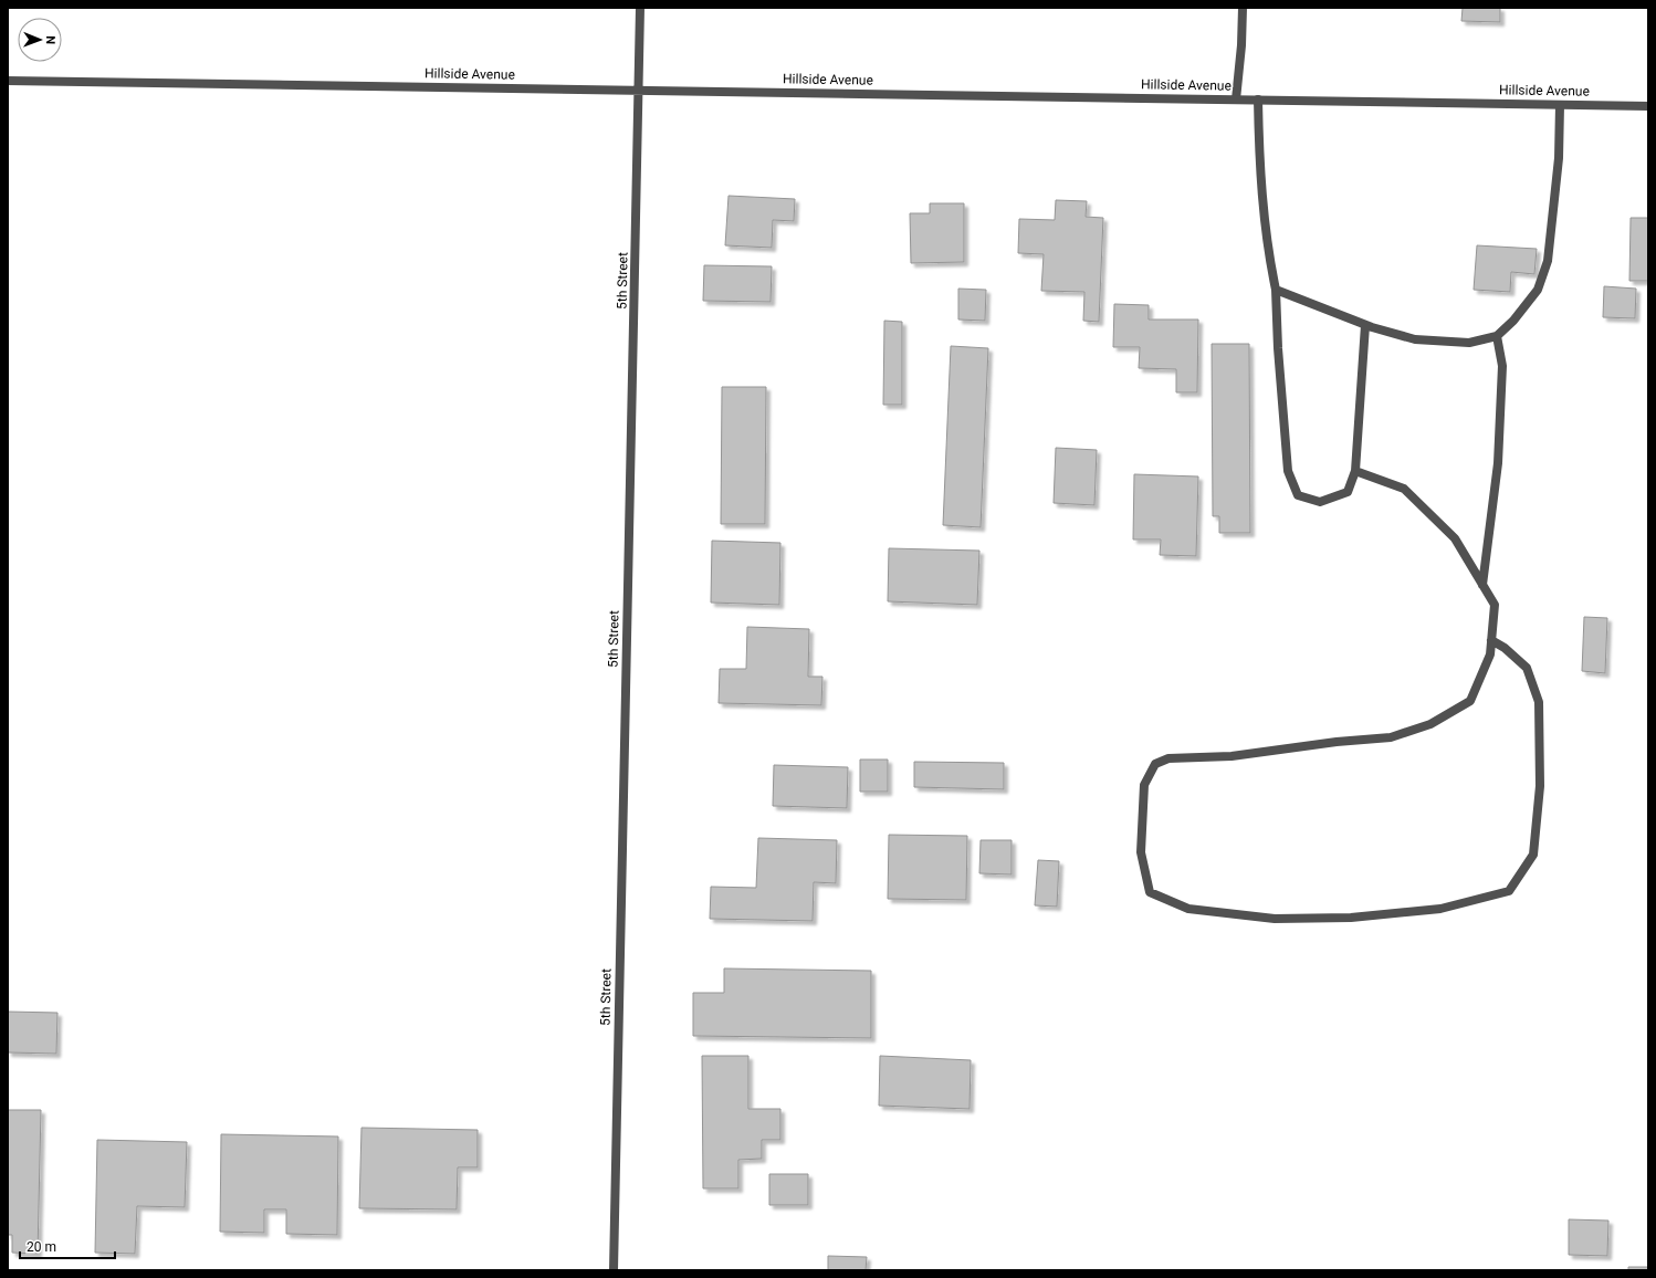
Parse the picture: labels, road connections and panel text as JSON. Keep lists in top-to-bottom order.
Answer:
{
  "streets": {
    "street": ["Hillside Avenue", "5th Street"]
  },
  "crossings": [
    ["Hillside Avenue", "5th Street"]
  ],
  "scale_bar": "20 m",
  "north": "right"
}
